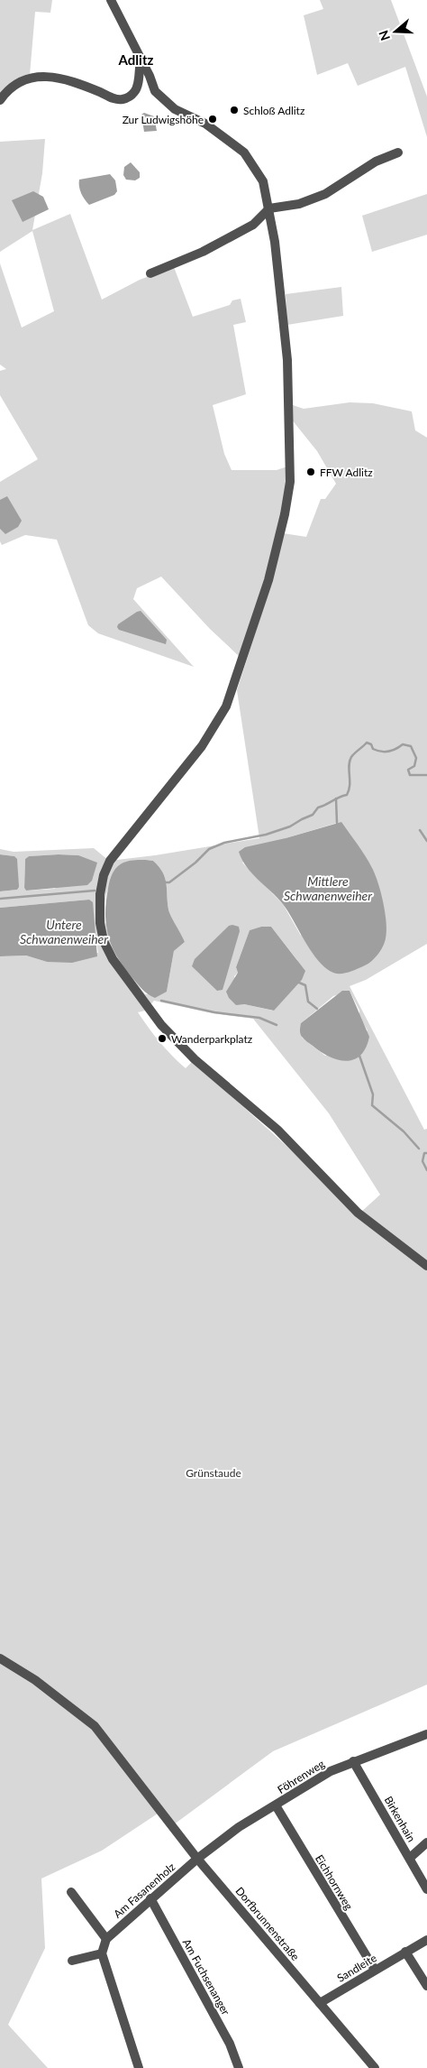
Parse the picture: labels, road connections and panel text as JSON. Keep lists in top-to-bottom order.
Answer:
{
  "streets": {
    "street": [
      "Föhrenweg",
      "Birkenhain",
      "Eichhornweg",
      "Am Fasanenholz",
      "Dorfbrunnenstraße",
      "Sandleite",
      "Am Fuchsenanger"
    ]
  },
  "crossings": [
    ["Föhrenweg", "Birkenhain"],
    ["Föhrenweg", "Eichhornweg"],
    ["Föhrenweg", "Am Fasanenholz"],
    ["Föhrenweg", "Dorfbrunnenstraße"],
    ["Eichhornweg", "Sandleite"],
    ["Am Fasanenholz", "Dorfbrunnenstraße"],
    ["Am Fasanenholz", "Am Fuchsenanger"],
    ["Dorfbrunnenstraße", "Sandleite"]
  ],
  "districts": ["Adlitz"],
  "water": ["Mittlere Schwanenweiher", "Untere Schwanenweiher"],
  "parks": ["Grünstaude"],
  "places": [
    "Schloß Adlitz",
    "Zur Ludwigshöhe",
    "FFW Adlitz",
    "Wanderparkplatz"
  ],
  "north": "left"
}
